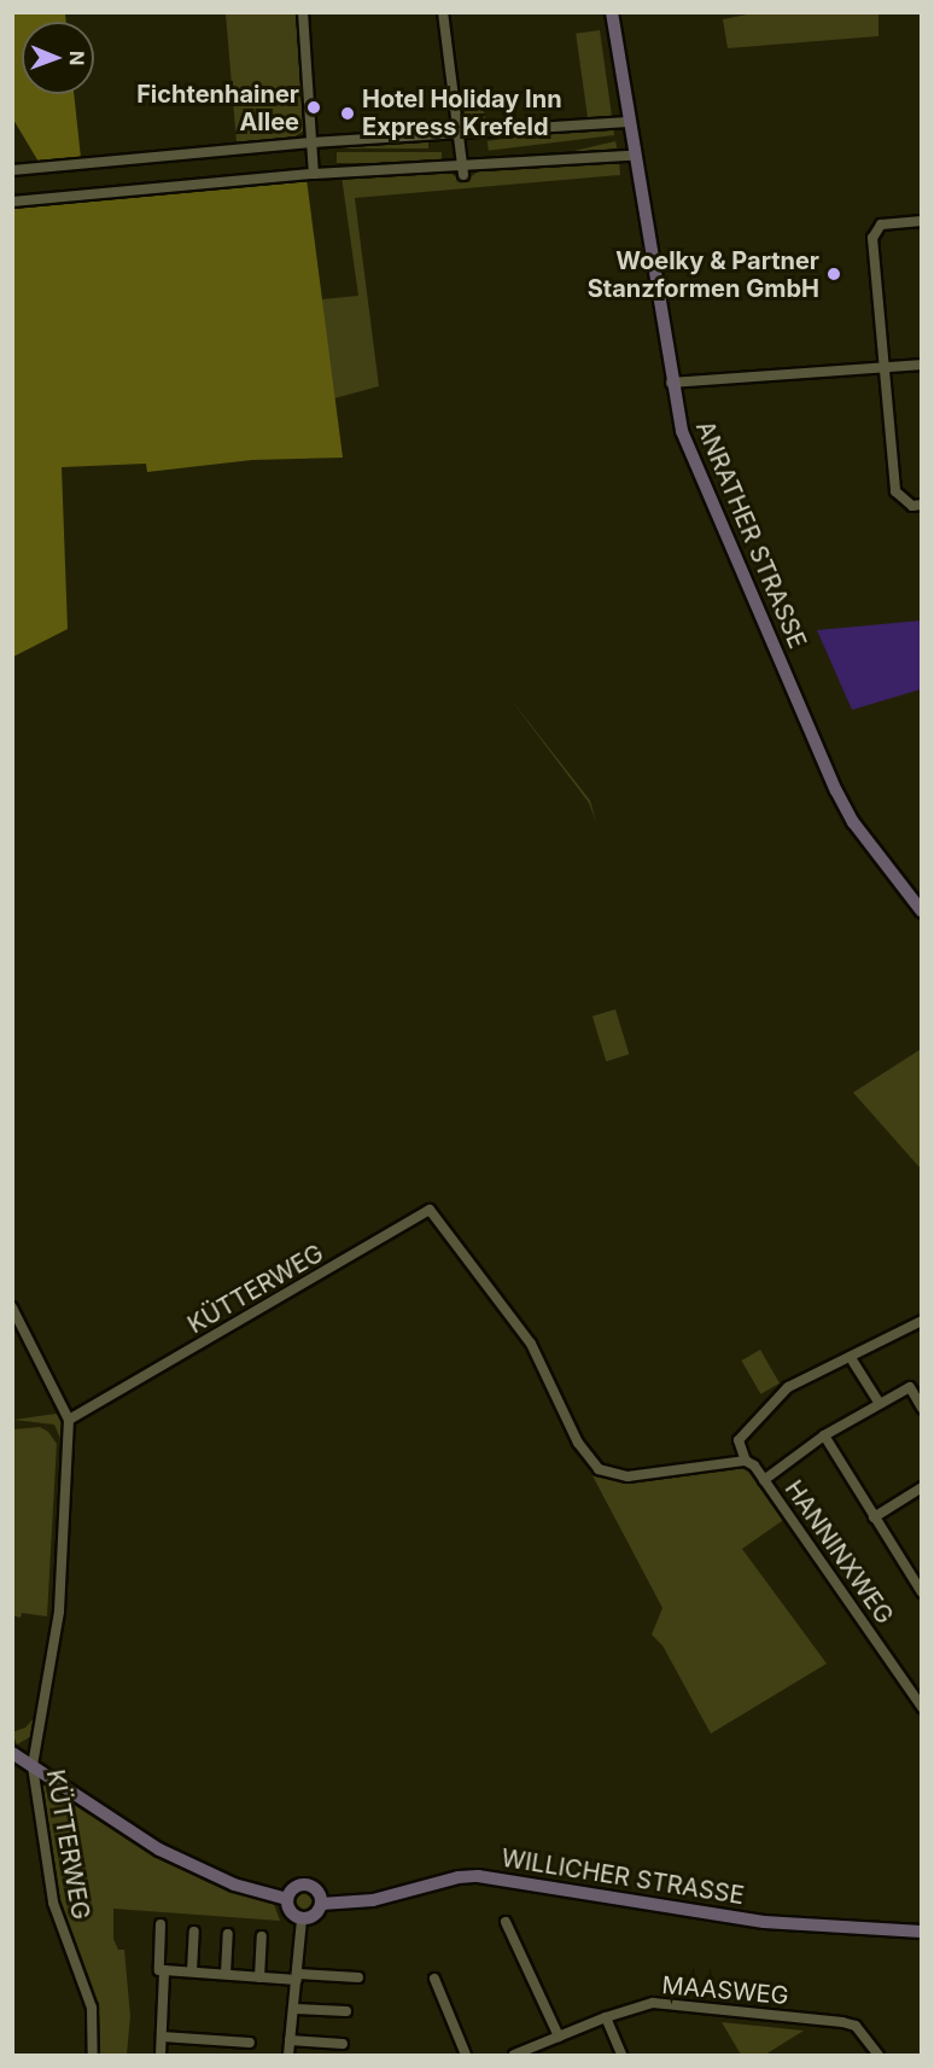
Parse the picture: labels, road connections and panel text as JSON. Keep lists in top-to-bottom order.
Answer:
{
  "streets": {
    "street": [
      "ANRATHER STRASSE",
      "KÜTTERWEG",
      "HANNINXWEG",
      "WILLICHER STRASSE",
      "MAASWEG"
    ]
  },
  "crossings": [
    ["KÜTTERWEG", "HANNINXWEG"]
  ],
  "places": ["Fichtenhainer Allee", "Hotel Holiday Inn Express Krefeld", "Woelky & Partner Stanzformen GmbH"],
  "north": "right"
}
